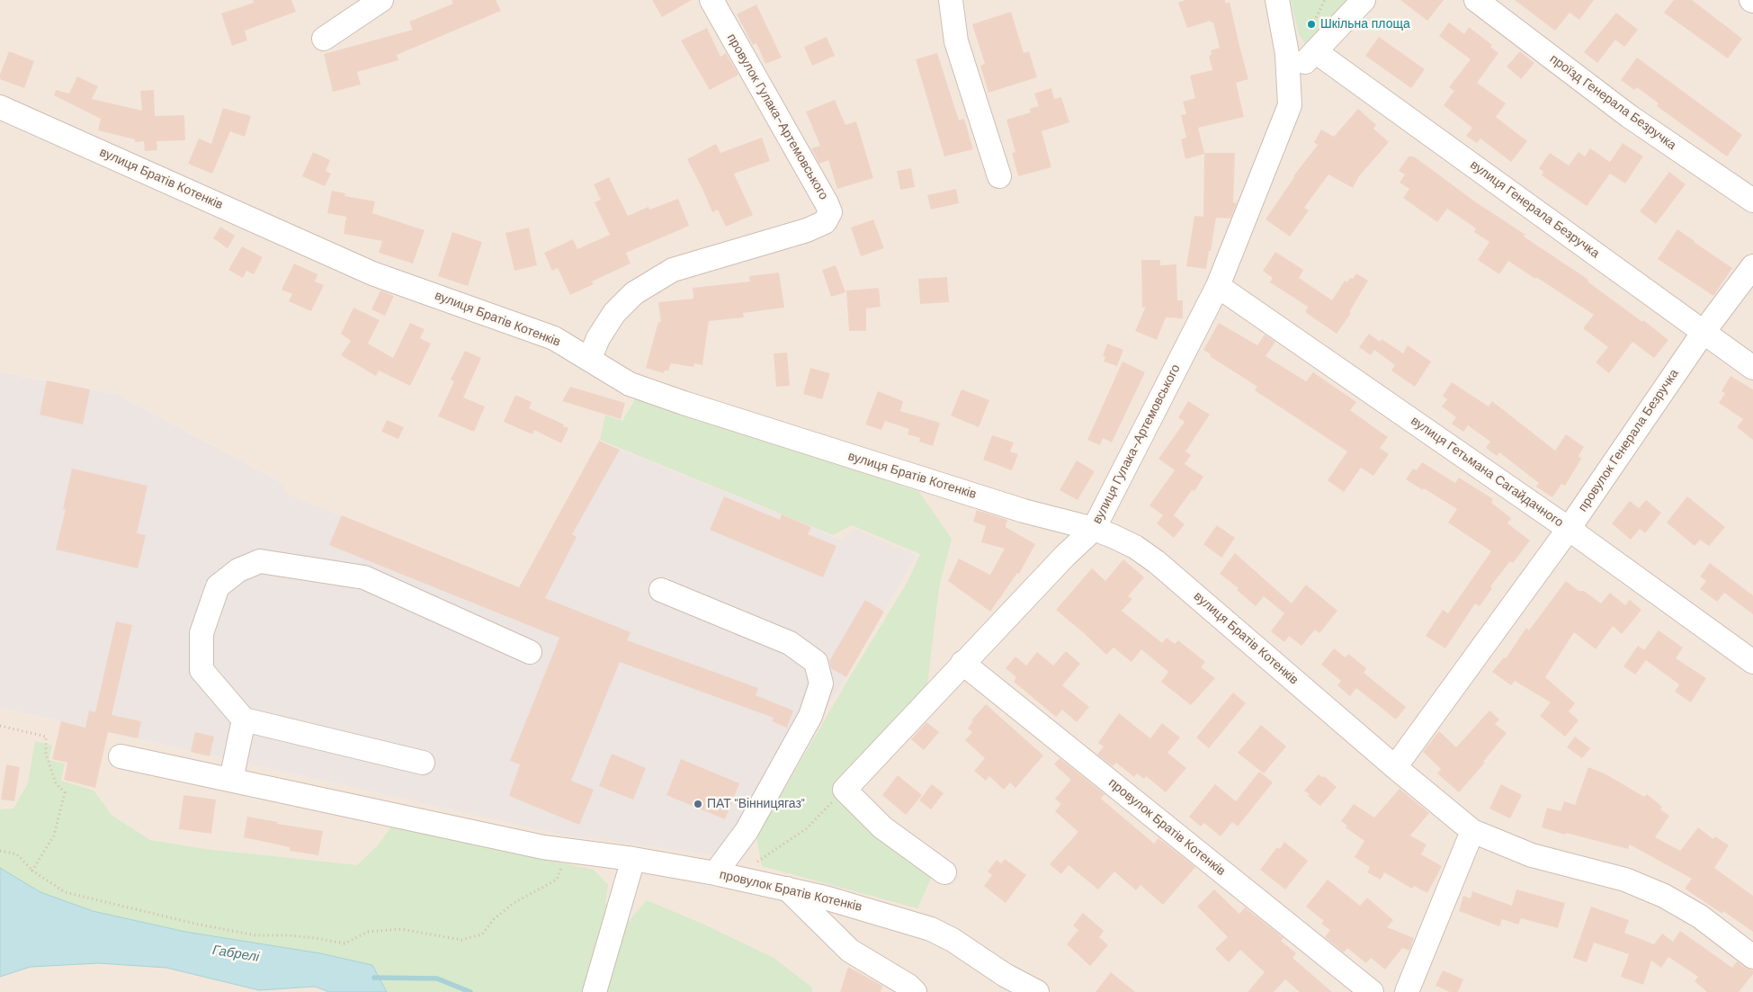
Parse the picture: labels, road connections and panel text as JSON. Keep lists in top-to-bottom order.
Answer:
{
  "streets": {
    "street": [
      "проїзд Генерала Безручка",
      "провулок Гулака-Артемовського",
      "вулиця Братів Котенків",
      "вулиця Генерала Безручка",
      "провулок Генерала Безручка",
      "вулиця Гулака-Артемовського",
      "вулиця Гетьмана Сагайдачного",
      "провулок Братів Котенків"
    ]
  },
  "crossings": [
    ["провулок Гулака-Артемовського", "вулиця Братів Котенків"],
    ["вулиця Братів Котенків", "провулок Генерала Безручка"],
    ["вулиця Братів Котенків", "вулиця Гулака-Артемовського"],
    ["вулиця Генерала Безручка", "провулок Генерала Безручка"],
    ["провулок Генерала Безручка", "вулиця Гетьмана Сагайдачного"],
    ["вулиця Гулака-Артемовського", "вулиця Гетьмана Сагайдачного"],
    ["вулиця Гулака-Артемовського", "провулок Братів Котенків"]
  ],
  "water": ["Габрелі"],
  "places": ["Шкільна площа", "ПАТ \"Вінницягаз\""]
}
